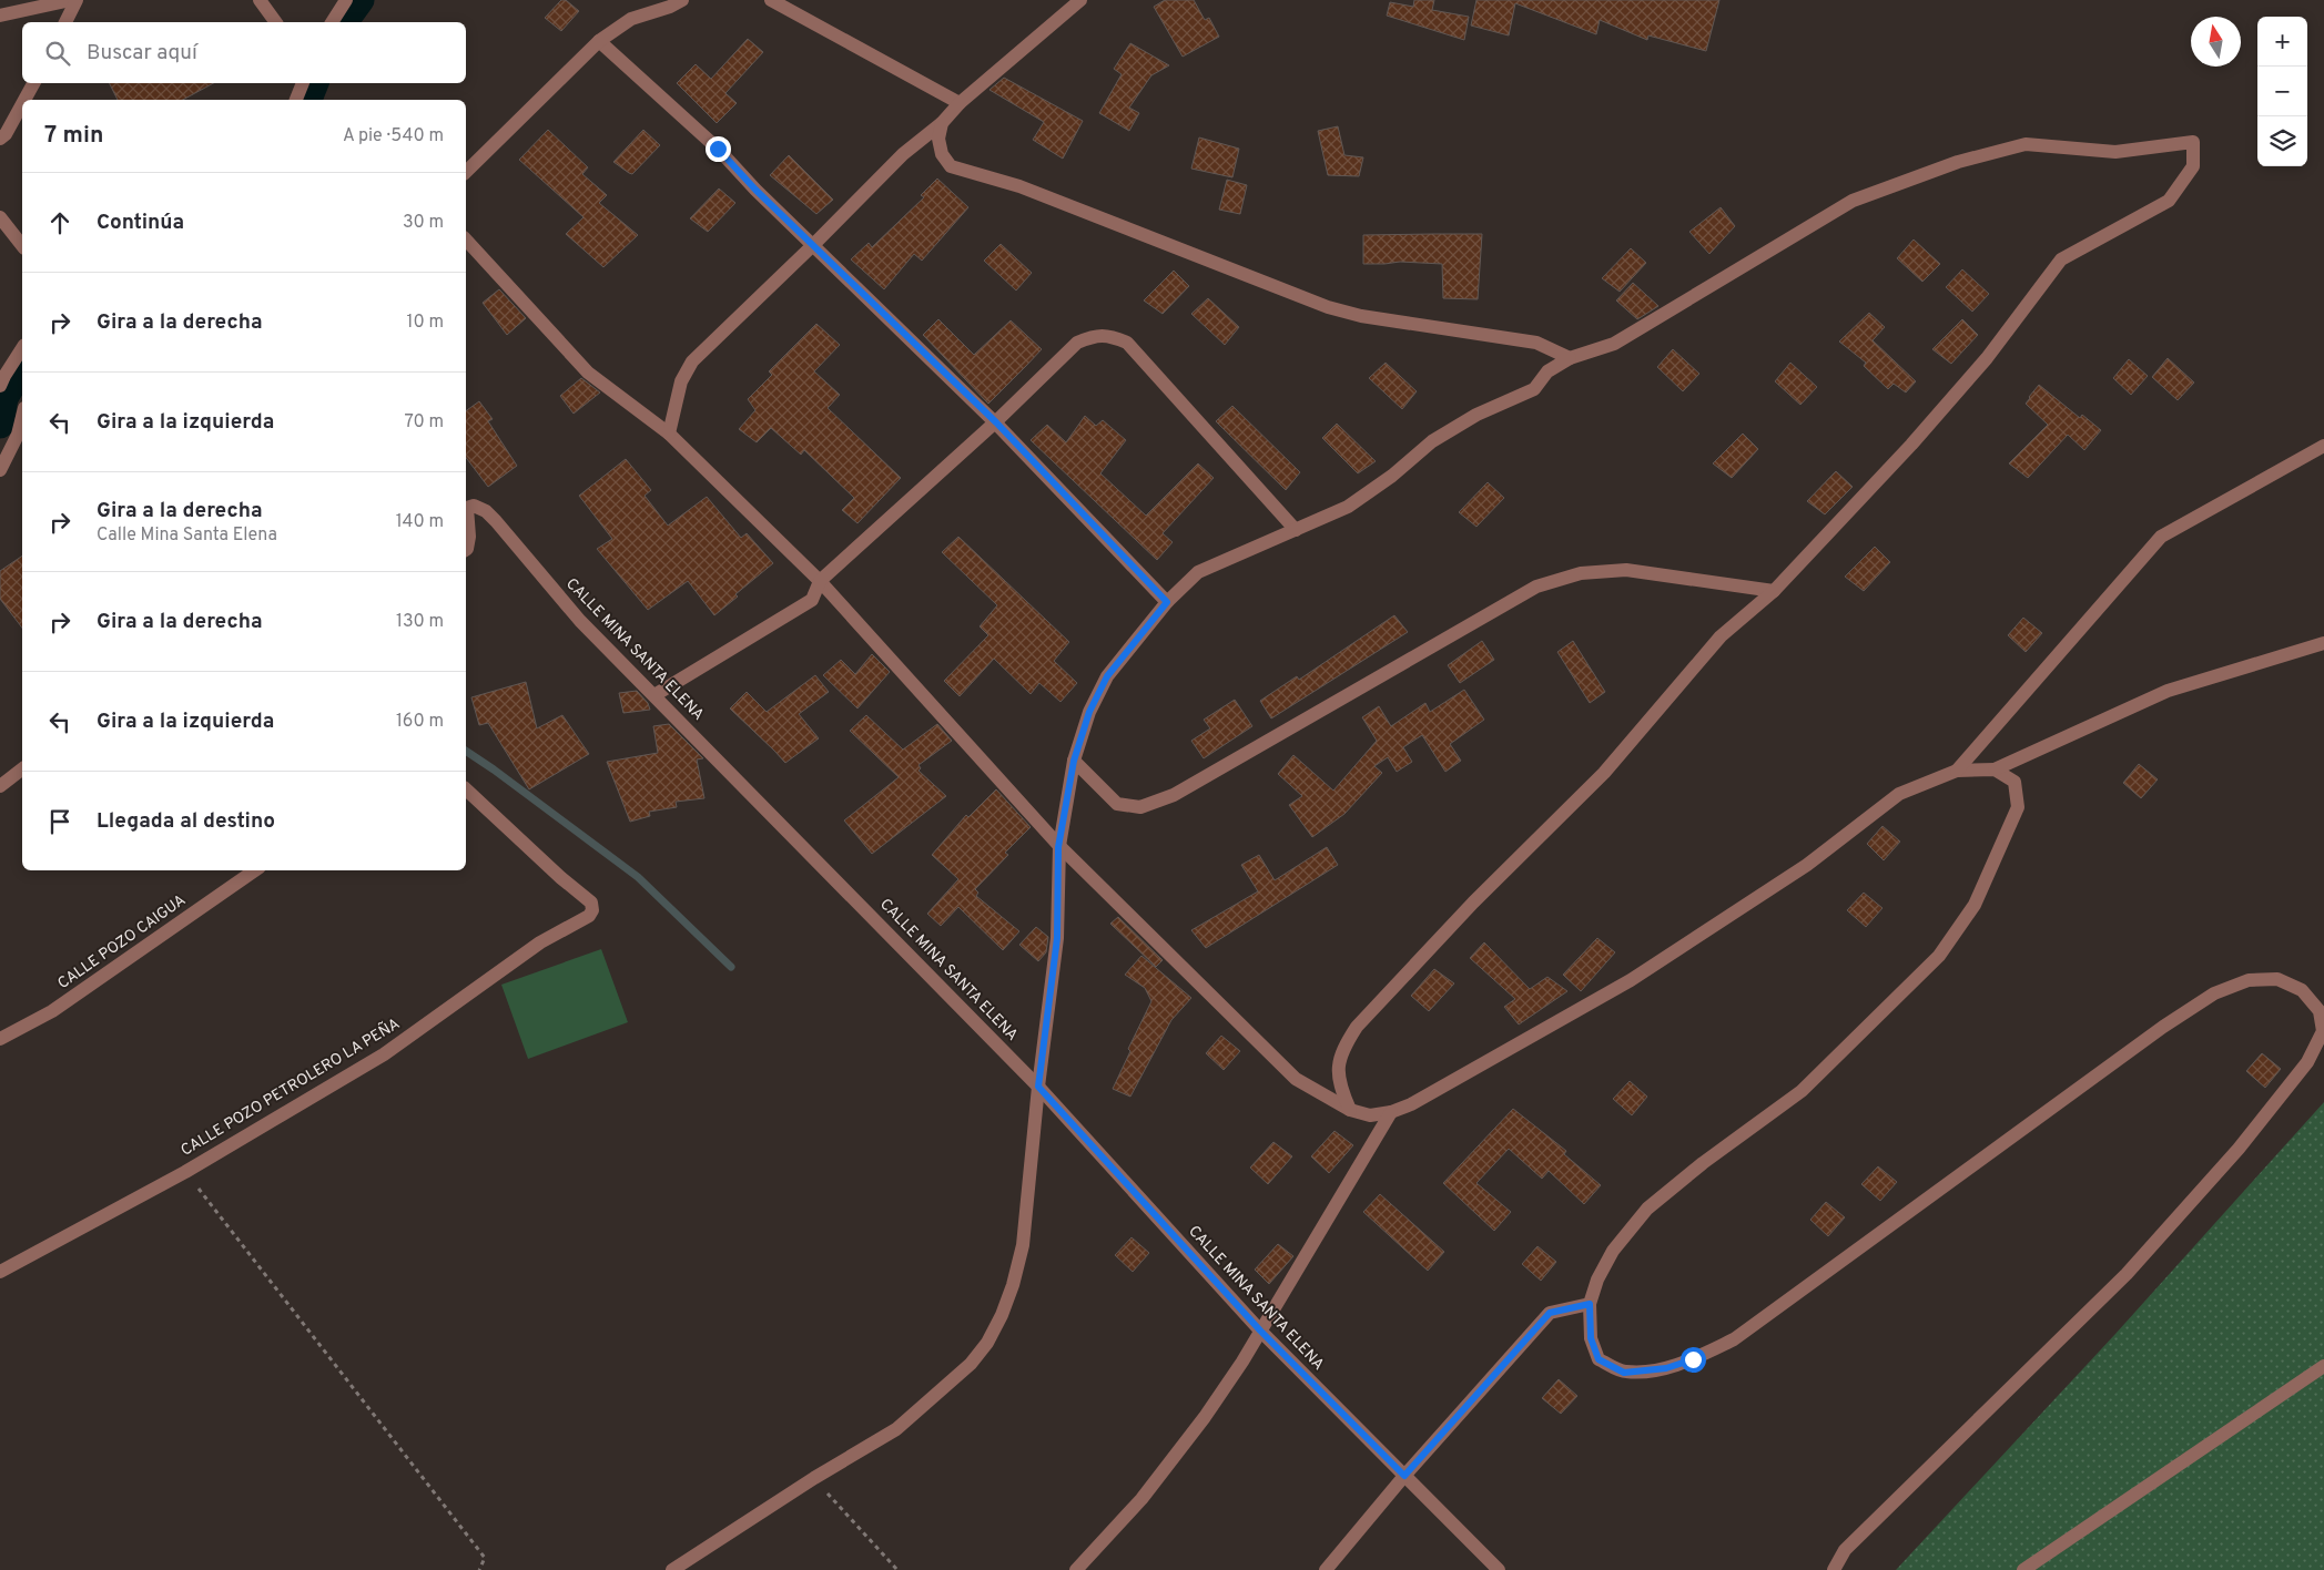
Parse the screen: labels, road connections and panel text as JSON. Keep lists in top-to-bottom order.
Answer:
{
  "streets": {
    "street": ["CALLE MINA SANTA ELENA", "CALLE POZO CAIGUA", "CALLE POZO PETROLERO LA PEÑA"]
  },
  "north": "top",
  "page": {
    "map_buttons": ["+", "−"],
    "search": "Buscar aquí",
    "heading": ["7 min", "A pie · 540 m"],
    "list": [
      ["Continúa", "30 m"],
      ["Gira a la derecha", "10 m"],
      ["Gira a la izquierda", "70 m"],
      ["Gira a la derecha", "Calle Mina Santa Elena", "140 m"],
      ["Gira a la derecha", "130 m"],
      ["Gira a la izquierda", "160 m"],
      "Llegada al destino"
    ]
  }
}
